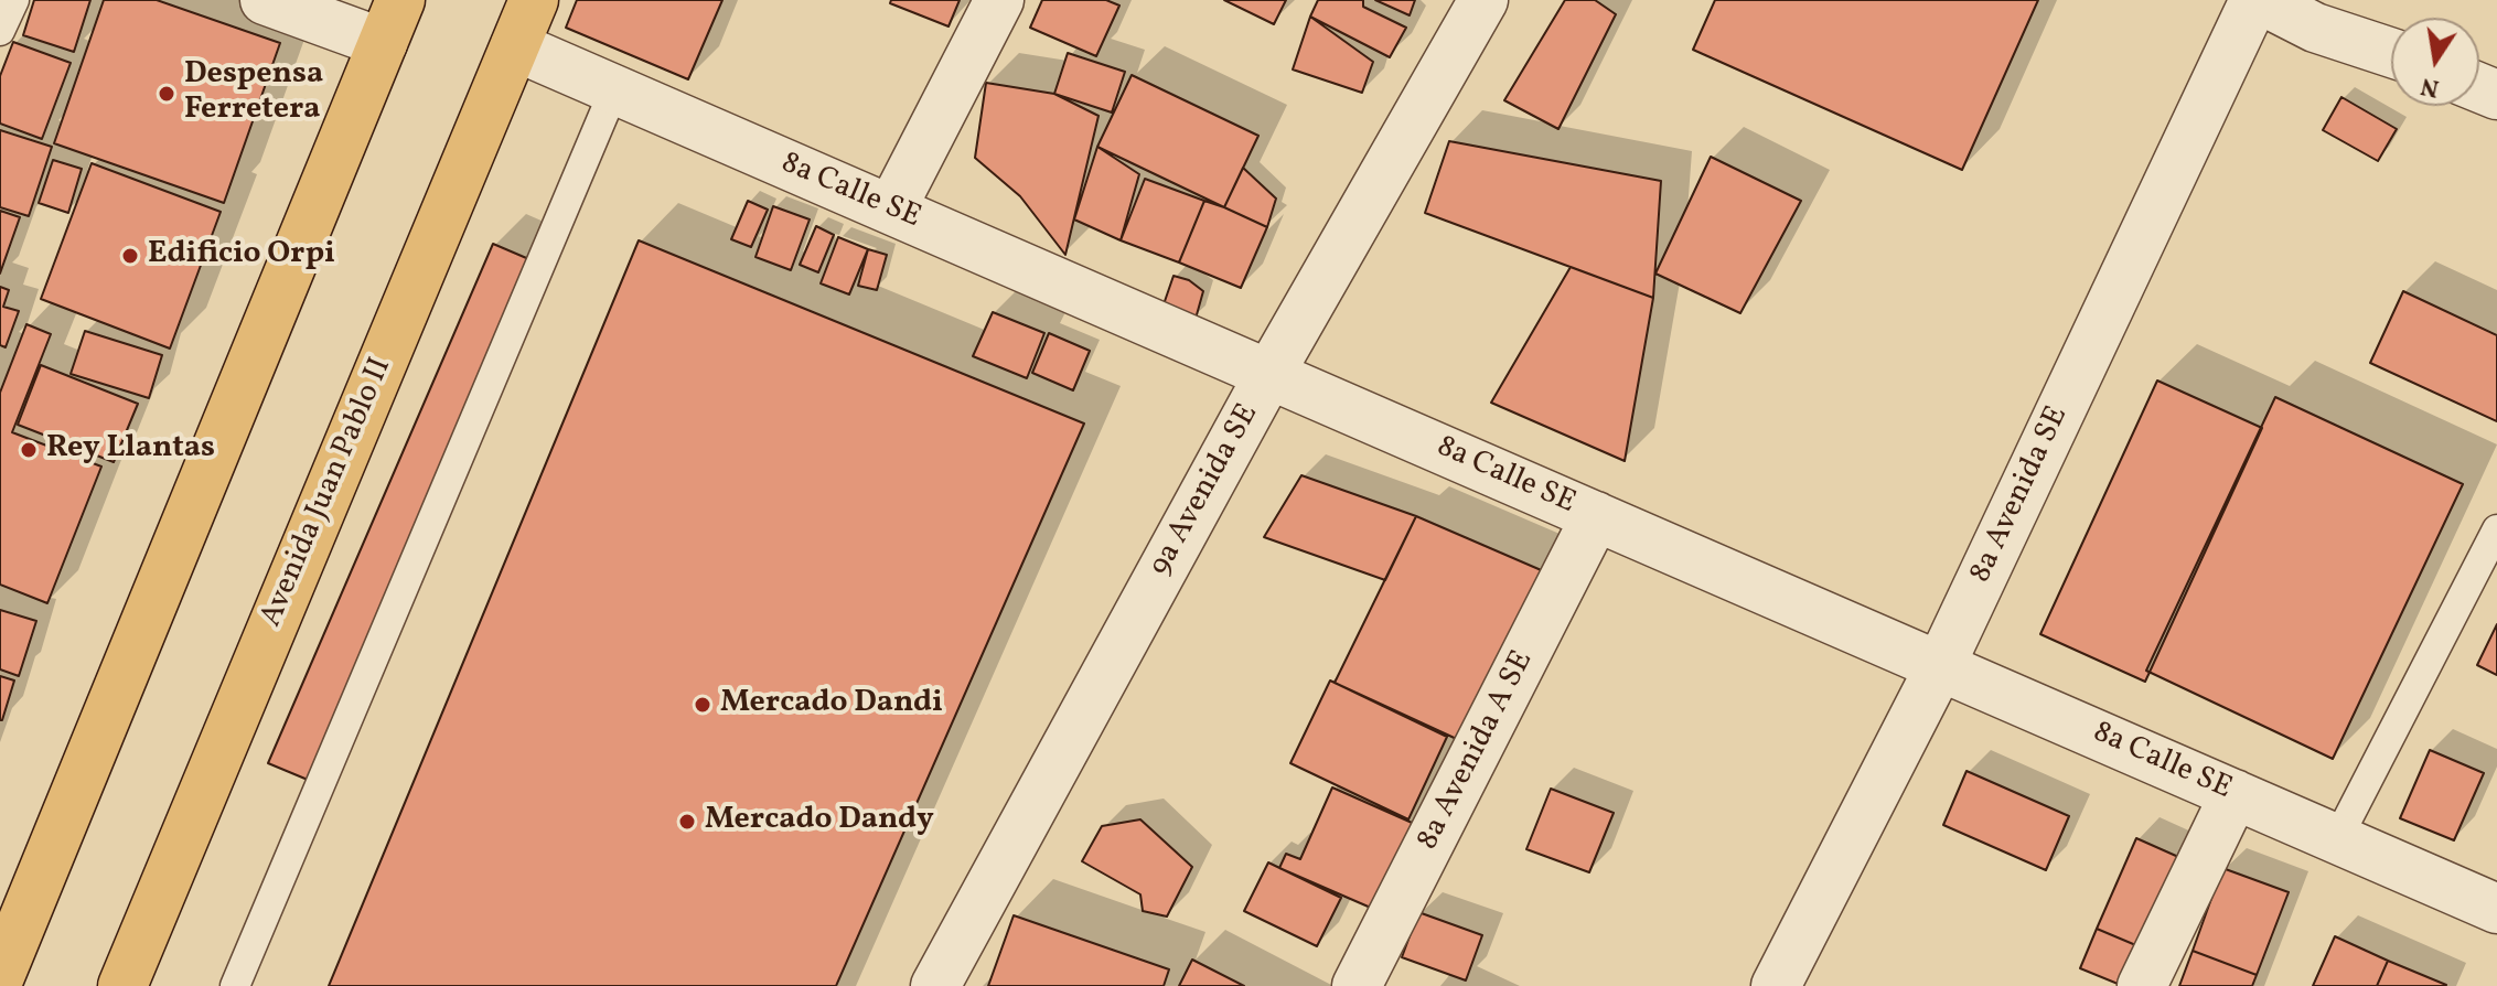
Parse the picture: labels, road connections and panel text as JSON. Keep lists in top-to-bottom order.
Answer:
{
  "streets": {
    "highway": ["Avenida Juan Pablo II"],
    "street": [
      "8a Calle SE",
      "9a Avenida SE",
      "8a Avenida SE",
      "8a Avenida A SE"
    ]
  },
  "crossings": [
    ["8a Calle SE", "9a Avenida SE"],
    ["8a Calle SE", "Avenida Juan Pablo II"],
    ["8a Calle SE", "8a Avenida SE"],
    ["8a Calle SE", "8a Avenida A SE"]
  ],
  "places": [
    "Despensa Ferretera",
    "Edificio Orpi",
    "Rey Llantas",
    "Mercado Dandi",
    "Mercado Dandy"
  ],
  "north": "bottom"
}
